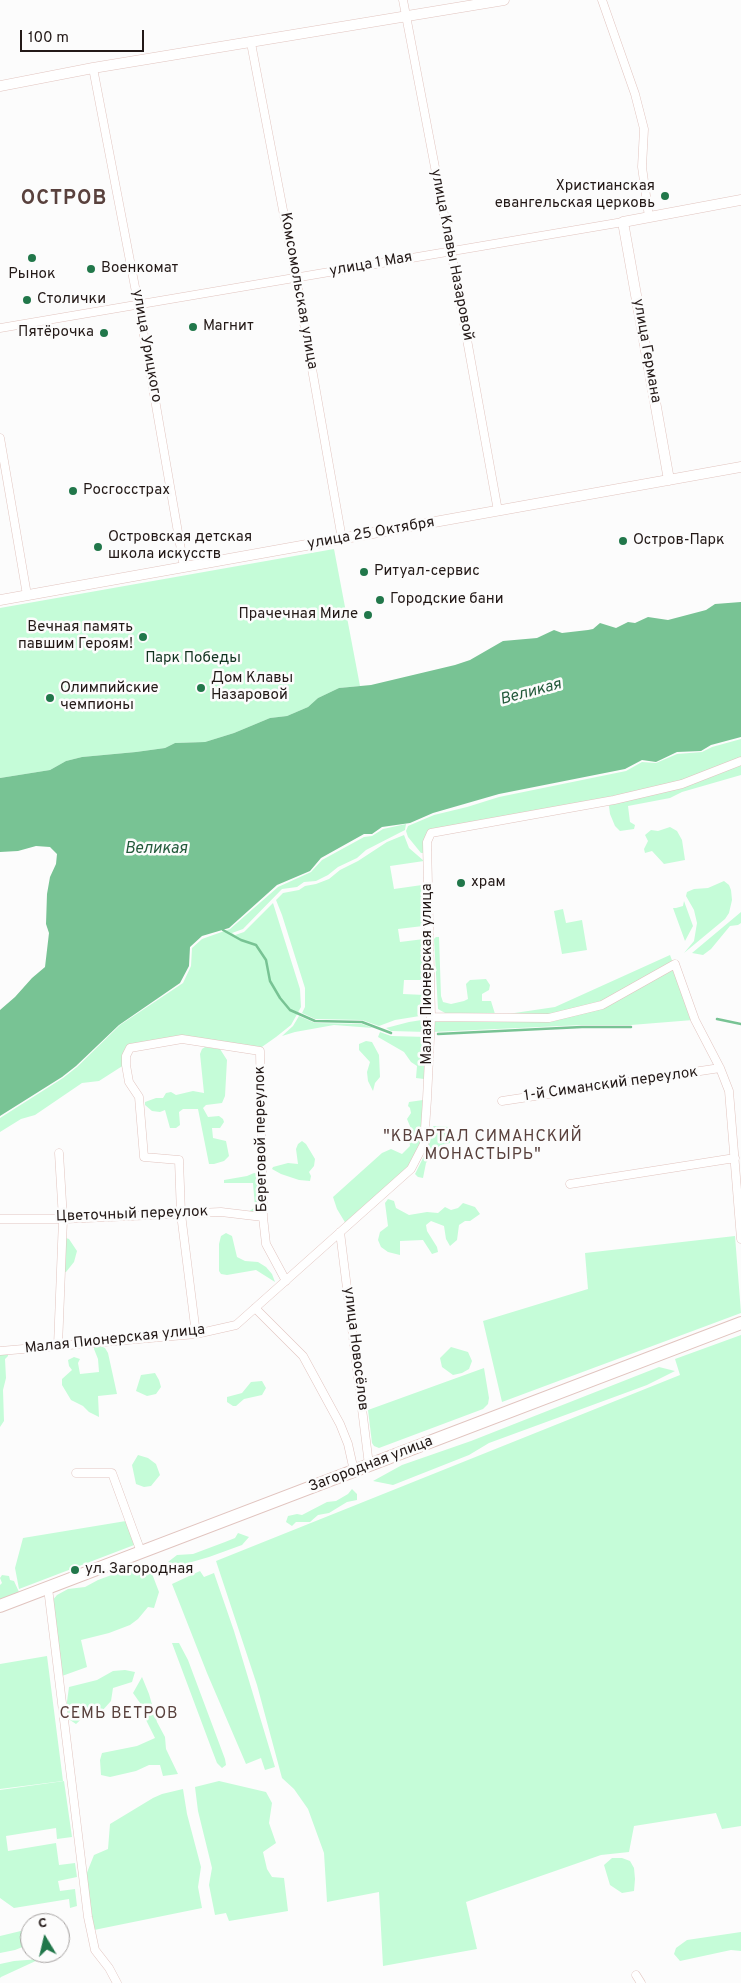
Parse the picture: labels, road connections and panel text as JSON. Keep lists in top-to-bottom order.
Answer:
{
  "streets": {
    "highway": ["Загородная улица"],
    "main road": ["улица 1 Мая", "улица Германа", "улица 25 Октября"],
    "street": [
      "улица Клавы Назаровой",
      "Комсомольская улица",
      "улица Урицкого",
      "Малая Пионерская улица",
      "1-й Симанский переулок",
      "Береговой переулок",
      "Цветочный переулок",
      "улица Новосёлов"
    ]
  },
  "crossings": [
    ["улица Клавы Назаровой", "улица 1 Мая"],
    ["улица Клавы Назаровой", "улица 25 Октября"],
    ["улица 1 Мая", "Комсомольская улица"],
    ["улица 1 Мая", "улица Урицкого"],
    ["улица 1 Мая", "улица Германа"],
    ["Комсомольская улица", "улица 25 Октября"],
    ["улица Урицкого", "улица 25 Октября"],
    ["улица Германа", "улица 25 Октября"],
    ["Малая Пионерская улица", "Береговой переулок"],
    ["Малая Пионерская улица", "улица Новосёлов"],
    ["Береговой переулок", "Цветочный переулок"],
    ["улица Новосёлов", "Загородная улица"]
  ],
  "districts": ["ОСТРОВ", "\"КВАРТАЛ СИМАНСКИЙ МОНАСТЫРЬ\"", "СЕМЬ ВЕТРОВ"],
  "water": ["Великая"],
  "parks": ["Парк Победы"],
  "places": [
    "Христианская евангельская церковь",
    "Рынок",
    "Военкомат",
    "Столички",
    "Магнит",
    "Пятёрочка",
    "Росгосстрах",
    "Остров-Парк",
    "Островская детская школа искусств",
    "Ритуал-сервис",
    "Городские бани",
    "Прачечная Миле",
    "Вечная память павшим Героям!",
    "Дом Клавы Назаровой",
    "Олимпийские чемпионы",
    "храм",
    "ул. Загородная"
  ],
  "scale_bar": "100 m",
  "north": "top"
}
